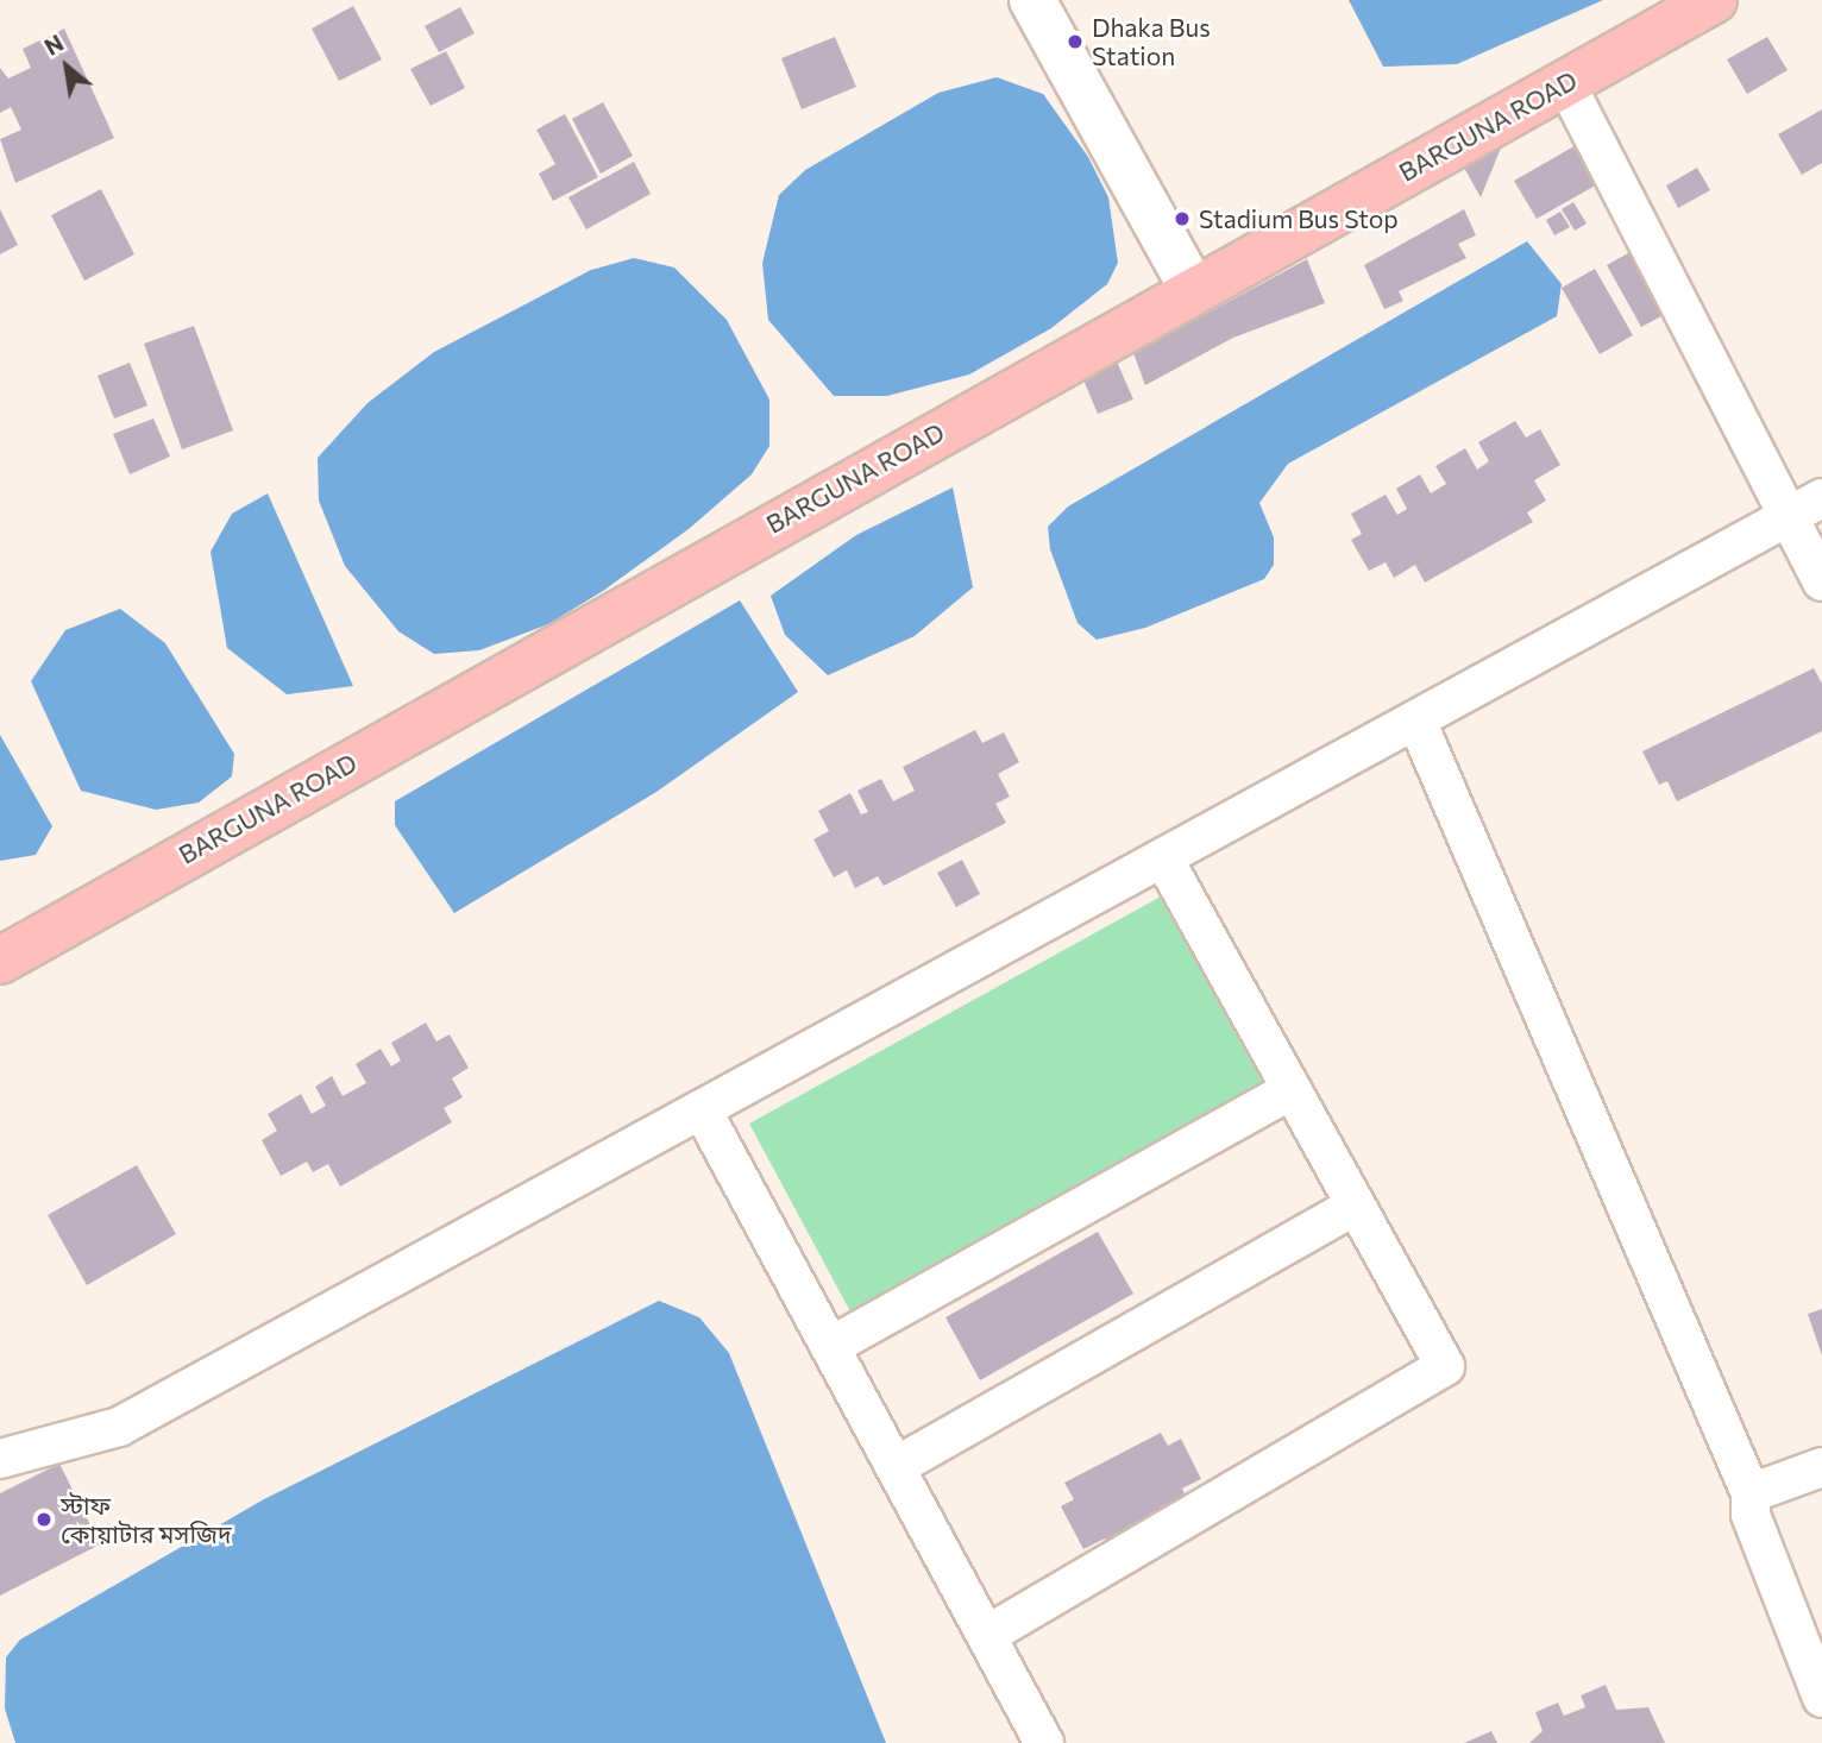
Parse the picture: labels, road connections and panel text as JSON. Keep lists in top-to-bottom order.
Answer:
{
  "streets": {
    "main road": ["BARGUNA ROAD"]
  },
  "places": ["Dhaka Bus Station", "Stadium Bus Stop", "স্টাফ কোয়াটার মসজিদ"],
  "north": "top left"
}
